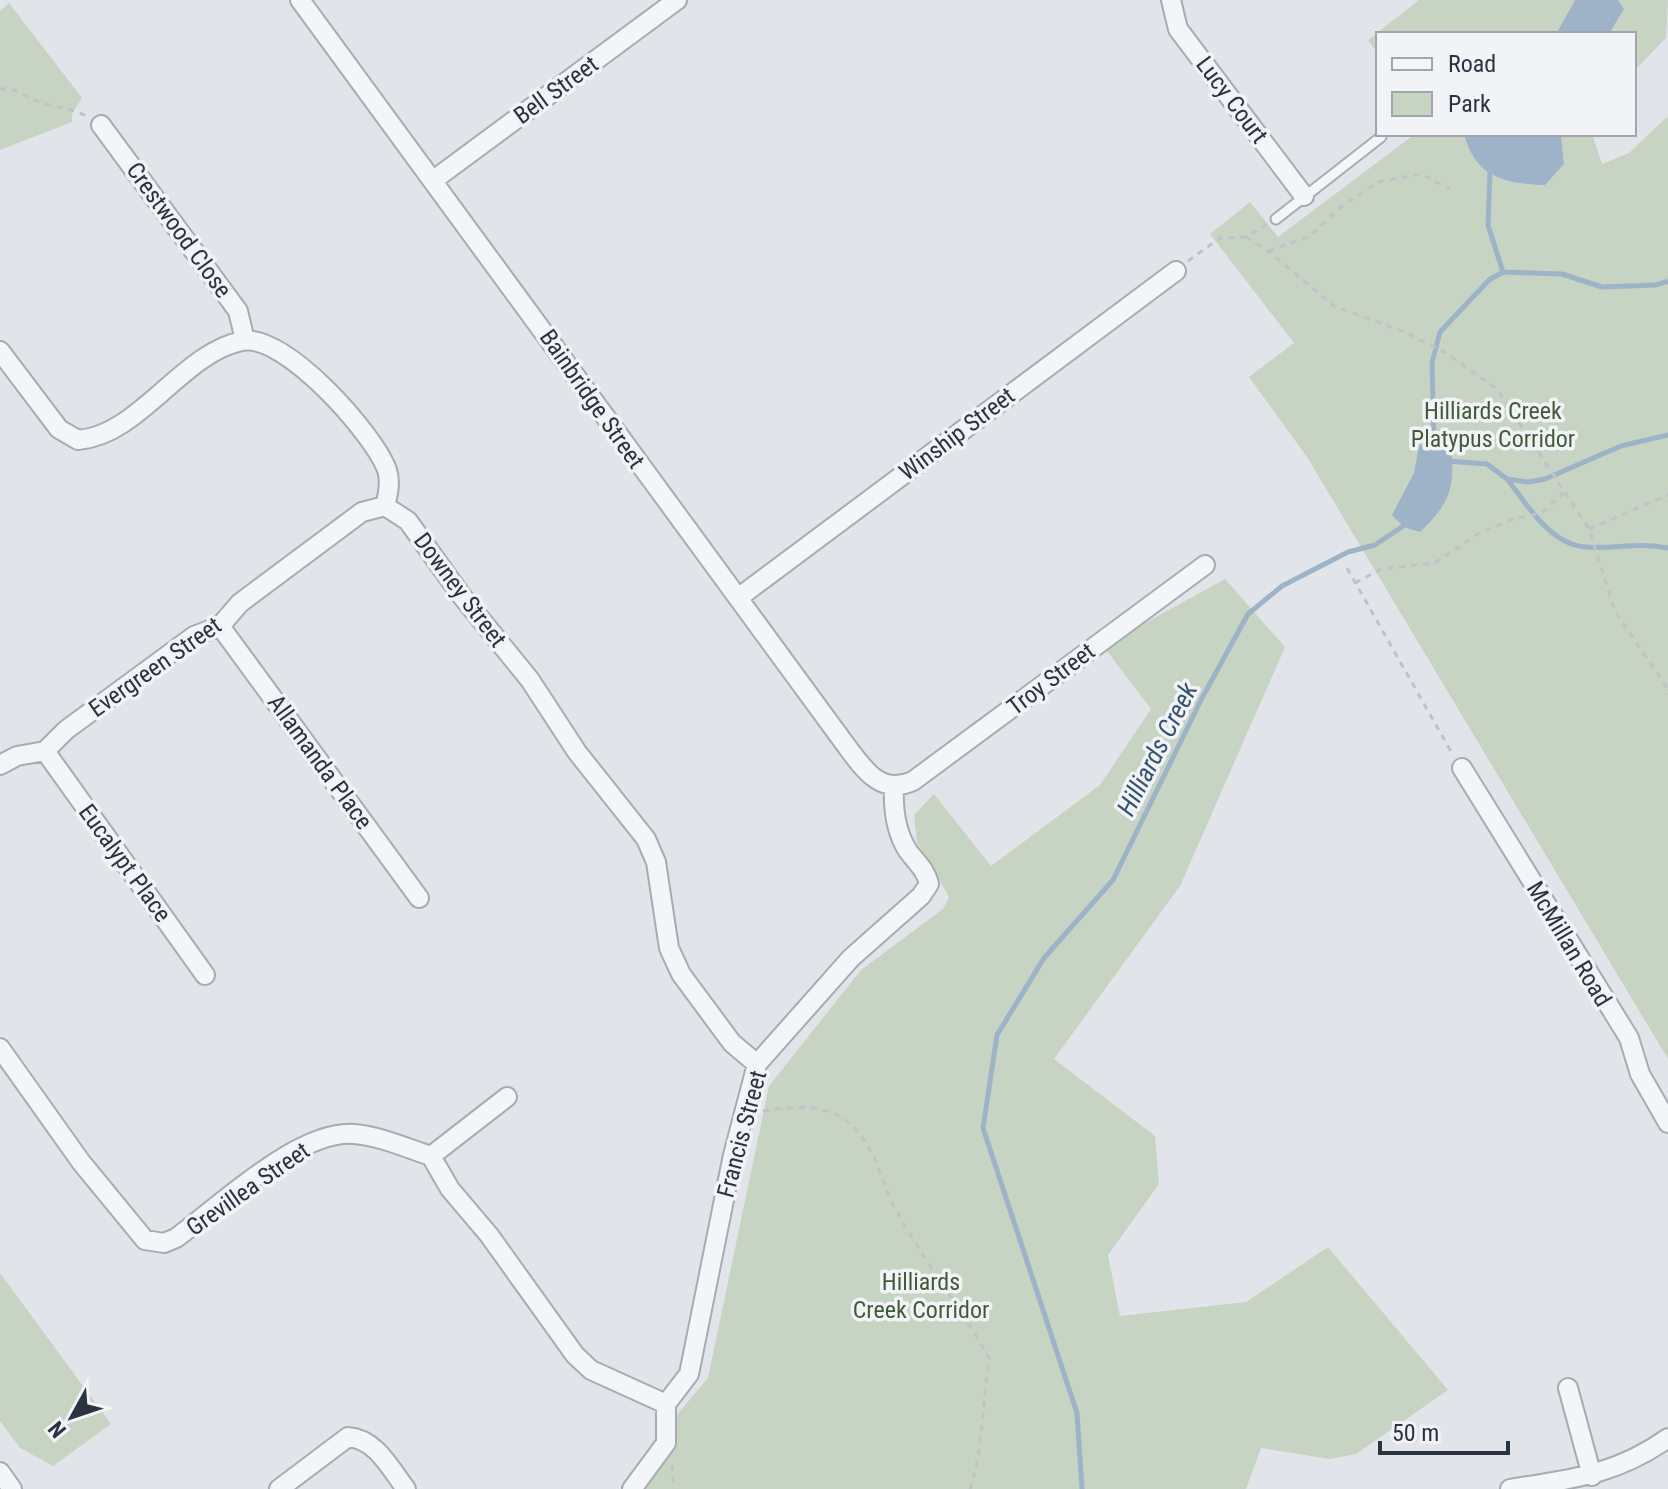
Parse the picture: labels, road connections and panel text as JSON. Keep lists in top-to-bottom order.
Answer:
{
  "streets": {
    "street": [
      "Bell Street",
      "Lucy Court",
      "Crestwood Close",
      "Bainbridge Street",
      "Winship Street",
      "Downey Street",
      "Evergreen Street",
      "Troy Street",
      "Allamanda Place",
      "Eucalypt Place",
      "McMillan Road",
      "Francis Street",
      "Grevillea Street"
    ]
  },
  "crossings": [
    ["Bell Street", "Bainbridge Street"],
    ["Bainbridge Street", "Winship Street"],
    ["Bainbridge Street", "Troy Street"],
    ["Bainbridge Street", "Francis Street"],
    ["Downey Street", "Evergreen Street"],
    ["Downey Street", "Francis Street"],
    ["Evergreen Street", "Allamanda Place"],
    ["Evergreen Street", "Eucalypt Place"],
    ["Troy Street", "Francis Street"]
  ],
  "water": ["Hilliards Creek"],
  "parks": ["Hilliards Creek Platypus Corridor", "Hilliards Creek Corridor"],
  "legend": ["Road", "Park"],
  "scale_bar": "50 m",
  "north": "bottom left"
}
